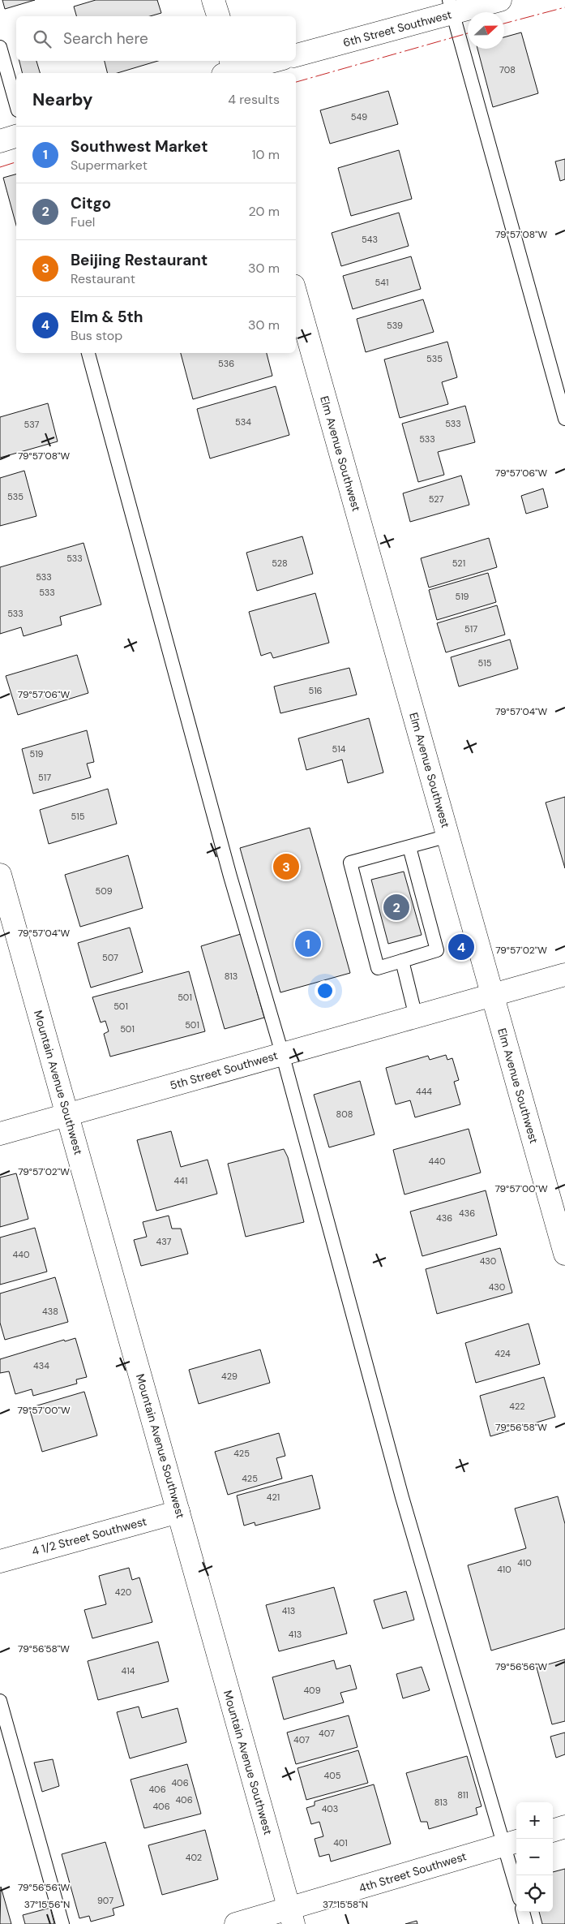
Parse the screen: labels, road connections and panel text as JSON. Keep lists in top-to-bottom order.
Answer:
{
  "streets": {
    "street": [
      "6th Street Southwest",
      "Elm Avenue Southwest",
      "5th Street Southwest",
      "Mountain Avenue Southwest",
      "4 1/2 Street Southwest",
      "4th Street Southwest"
    ]
  },
  "crossings": [
    ["Elm Avenue Southwest", "5th Street Southwest"],
    ["5th Street Southwest", "Mountain Avenue Southwest"],
    ["Mountain Avenue Southwest", "4 1/2 Street Southwest"],
    ["Mountain Avenue Southwest", "4th Street Southwest"]
  ],
  "house_numbers": [
    "708",
    "549",
    "543",
    "541",
    "539",
    "535",
    "536",
    "534",
    "533",
    "537",
    "533",
    "535",
    "527",
    "533",
    "528",
    "521",
    "533",
    "533",
    "519",
    "533",
    "517",
    "515",
    "516",
    "514",
    "519",
    "517",
    "515",
    "509",
    "507",
    "813",
    "501",
    "501",
    "501",
    "501",
    "444",
    "808",
    "440",
    "441",
    "436",
    "436",
    "437",
    "440",
    "430",
    "430",
    "438",
    "424",
    "434",
    "429",
    "422",
    "425",
    "425",
    "421",
    "410",
    "410",
    "420",
    "413",
    "413",
    "414",
    "409",
    "407",
    "407",
    "405",
    "406",
    "406",
    "811",
    "406",
    "813",
    "406",
    "403",
    "401",
    "402",
    "907"
  ],
  "north": "right",
  "page": {
    "search": "Search here",
    "heading": ["Nearby", "4 results"],
    "list": [
      {
        "mark": "1",
        "name": "Southwest Market",
        "note": "Supermarket",
        "value": "10 m"
      },
      {
        "mark": "2",
        "name": "Citgo",
        "note": "Fuel",
        "value": "20 m"
      },
      {
        "mark": "3",
        "name": "Beijing Restaurant",
        "note": "Restaurant",
        "value": "30 m"
      },
      {
        "mark": "4",
        "name": "Elm & 5th",
        "note": "Bus stop",
        "value": "30 m"
      }
    ],
    "pins": [
      "3",
      "2",
      "1",
      "4"
    ],
    "map_buttons": ["+", "−"]
  },
  "coordinates": [
    "79°57'08\"W",
    "79°57'06\"W",
    "79°57'04\"W",
    "79°57'02\"W",
    "79°57'00\"W",
    "79°56'58\"W",
    "79°56'56\"W",
    "37°15'56\"N",
    "37°15'58\"N"
  ]
}
